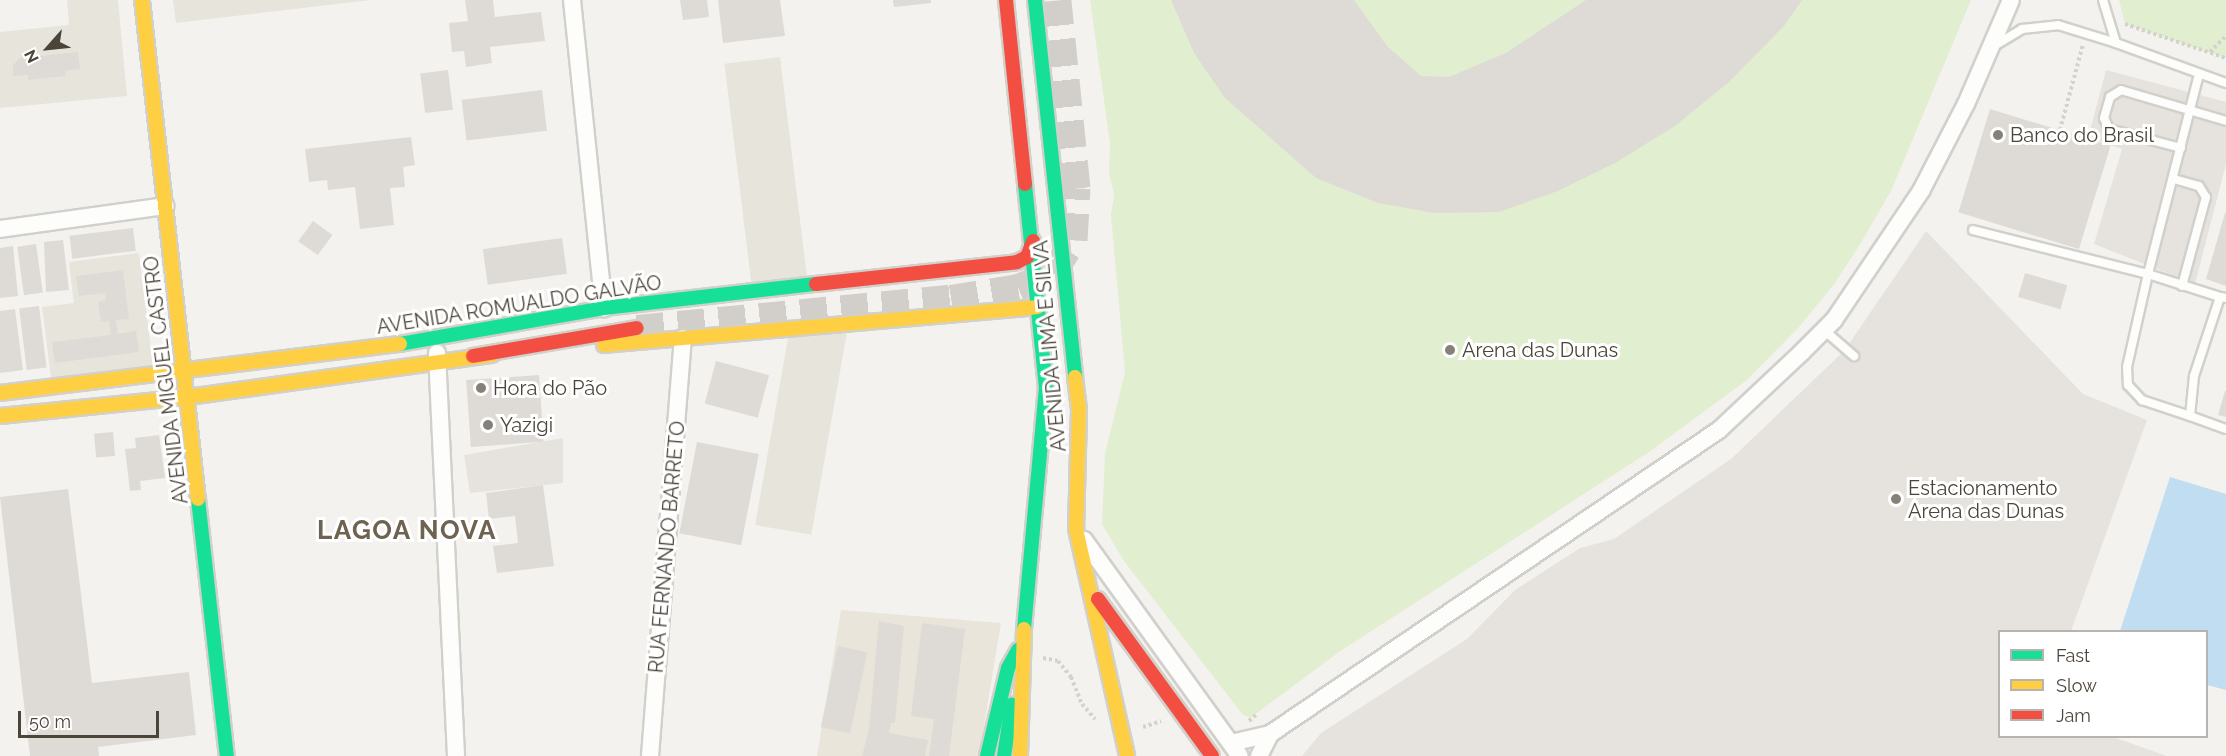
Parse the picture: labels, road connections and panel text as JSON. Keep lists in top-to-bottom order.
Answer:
{
  "streets": {
    "main road": ["AVENIDA ROMUALDO GALVÃO", "AVENIDA LIMA E SILVA", "AVENIDA MIGUEL CASTRO"],
    "street": ["RUA FERNANDO BARRETO"]
  },
  "crossings": [
    ["AVENIDA ROMUALDO GALVÃO", "AVENIDA LIMA E SILVA"],
    ["AVENIDA ROMUALDO GALVÃO", "AVENIDA MIGUEL CASTRO"]
  ],
  "districts": ["LAGOA NOVA"],
  "places": [
    "Banco do Brasil",
    "Arena das Dunas",
    "Hora do Pão",
    "Yazigi",
    "Estacionamento Arena das Dunas"
  ],
  "legend": ["Fast", "Slow", "Jam"],
  "scale_bar": "50 m",
  "north": "bottom left"
}
